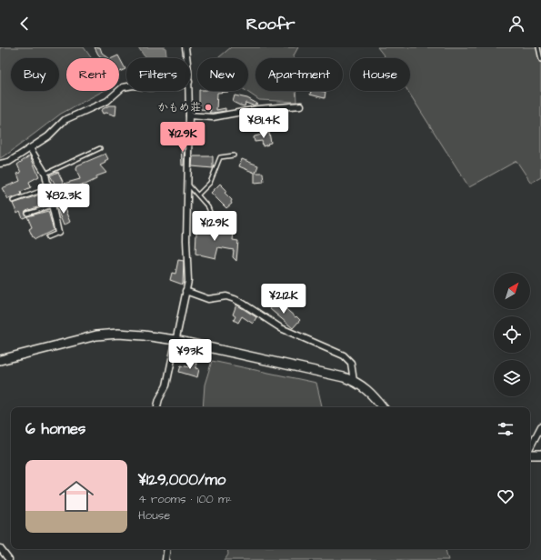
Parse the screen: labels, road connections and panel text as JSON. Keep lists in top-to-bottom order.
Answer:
{
  "places": ["かもめ荘"],
  "north": "top right",
  "page": {
    "header": "Roofr",
    "chip": [
      "Buy",
      "Rent",
      "Filters",
      "New",
      "Apartment",
      "House"
    ],
    "price": [
      "¥81.4K",
      "¥129K",
      "¥82.3K",
      "¥129K",
      "¥212K",
      "¥93K"
    ],
    "heading": "6 homes",
    "list": [
      {
        "name": "¥129,000/mo",
        "note": "4 rooms · 100 m² · House"
      }
    ]
  }
}
